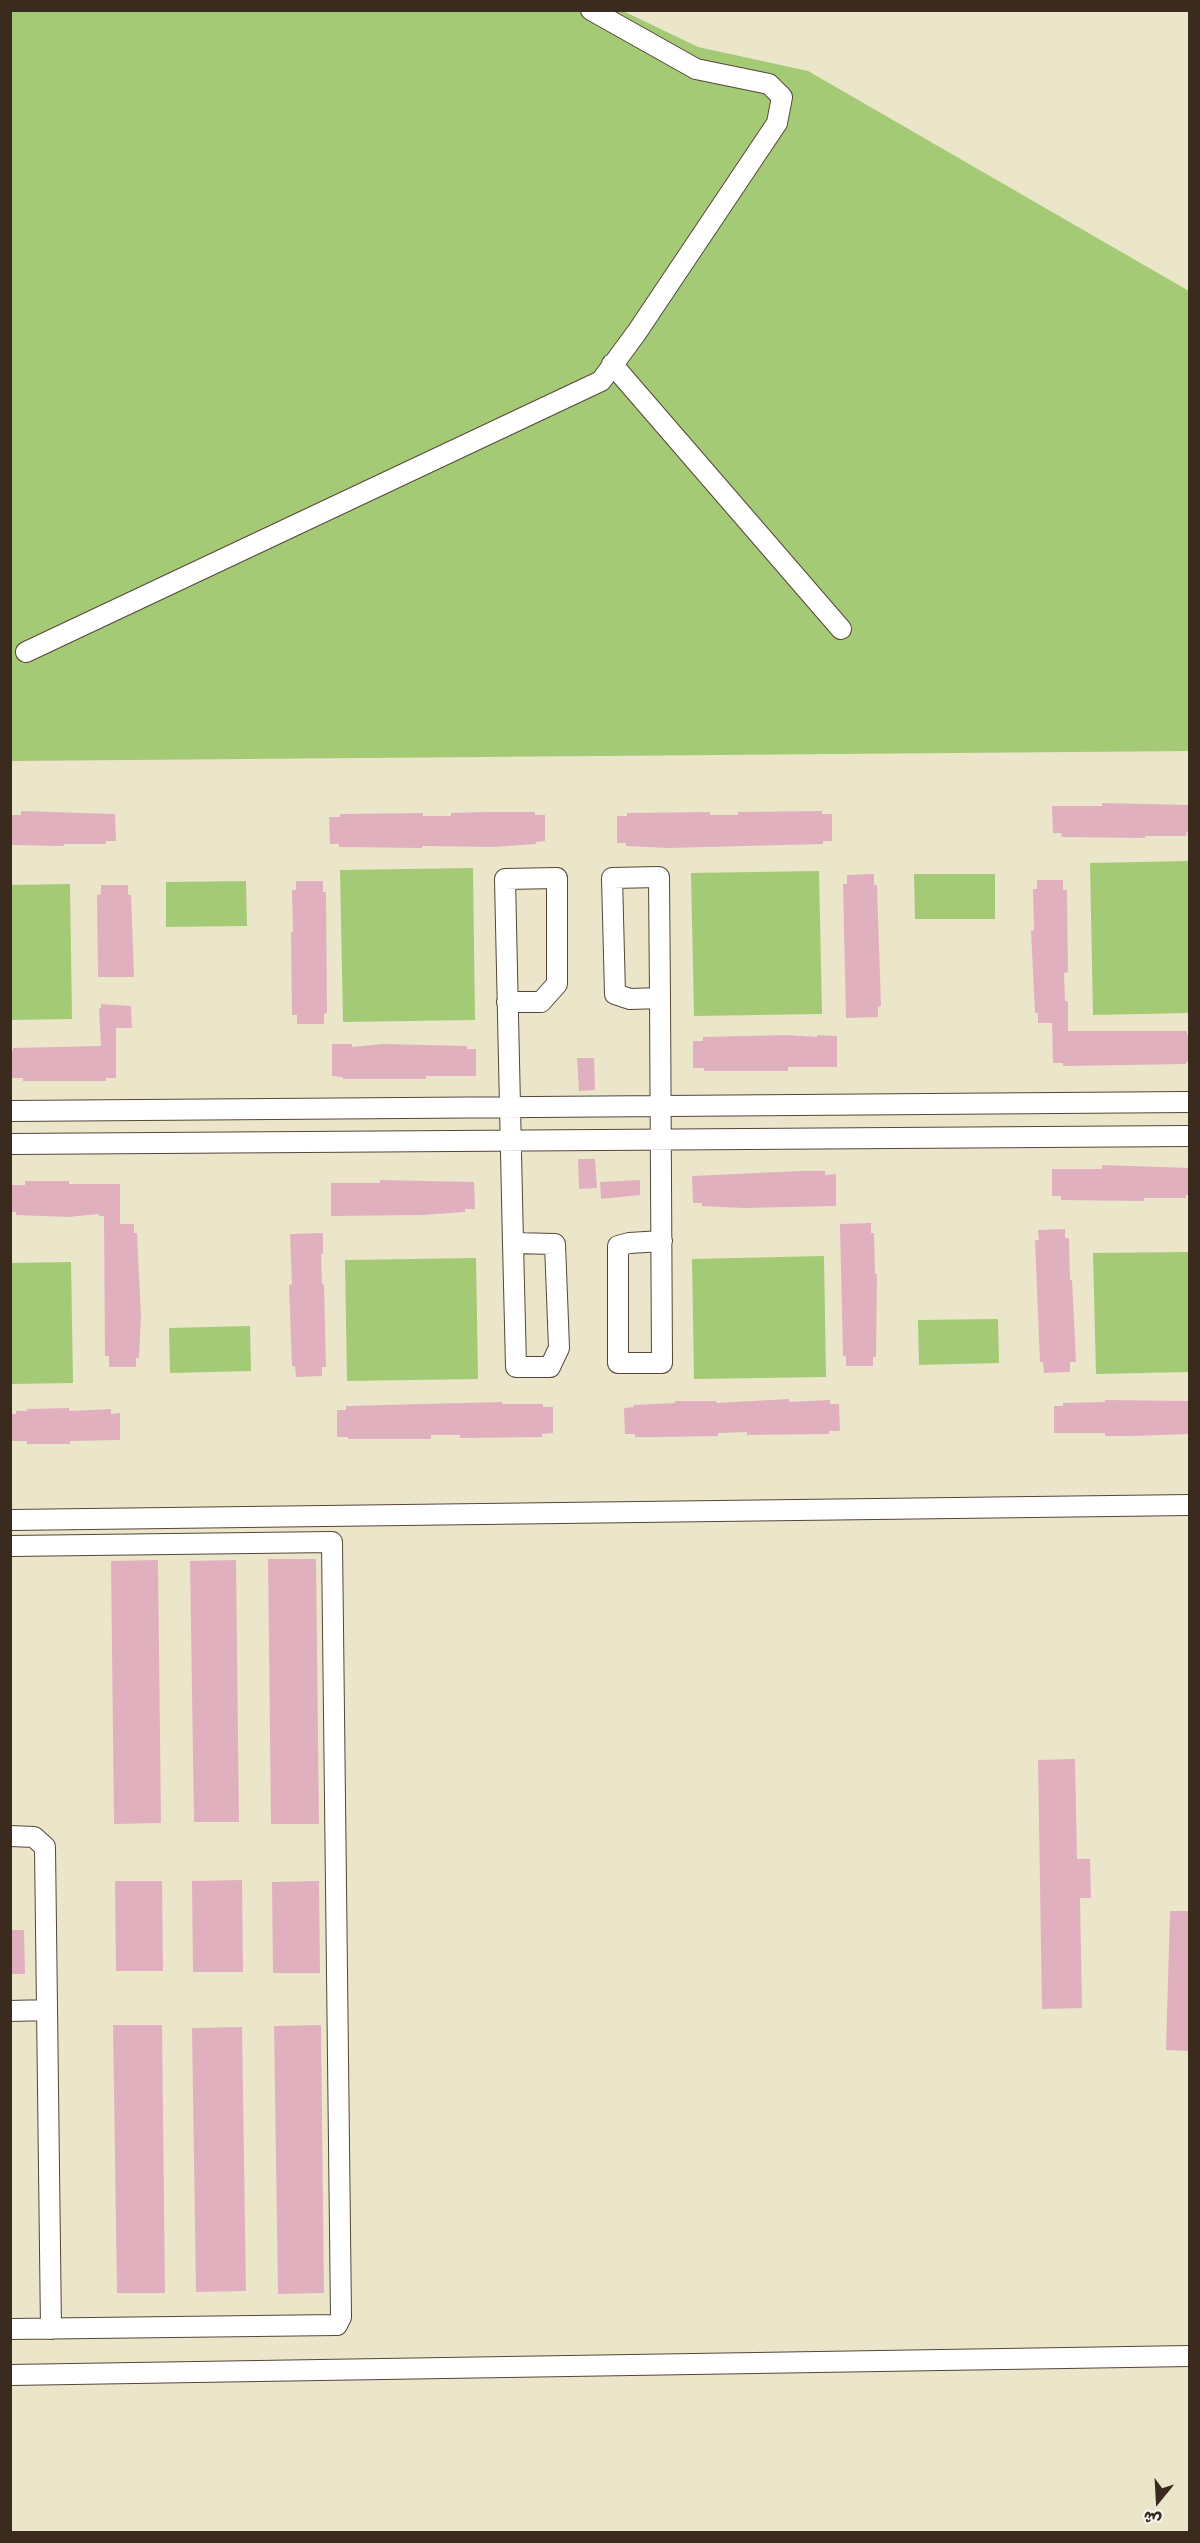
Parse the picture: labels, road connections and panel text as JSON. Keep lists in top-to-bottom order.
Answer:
{
  "north": "bottom"
}
